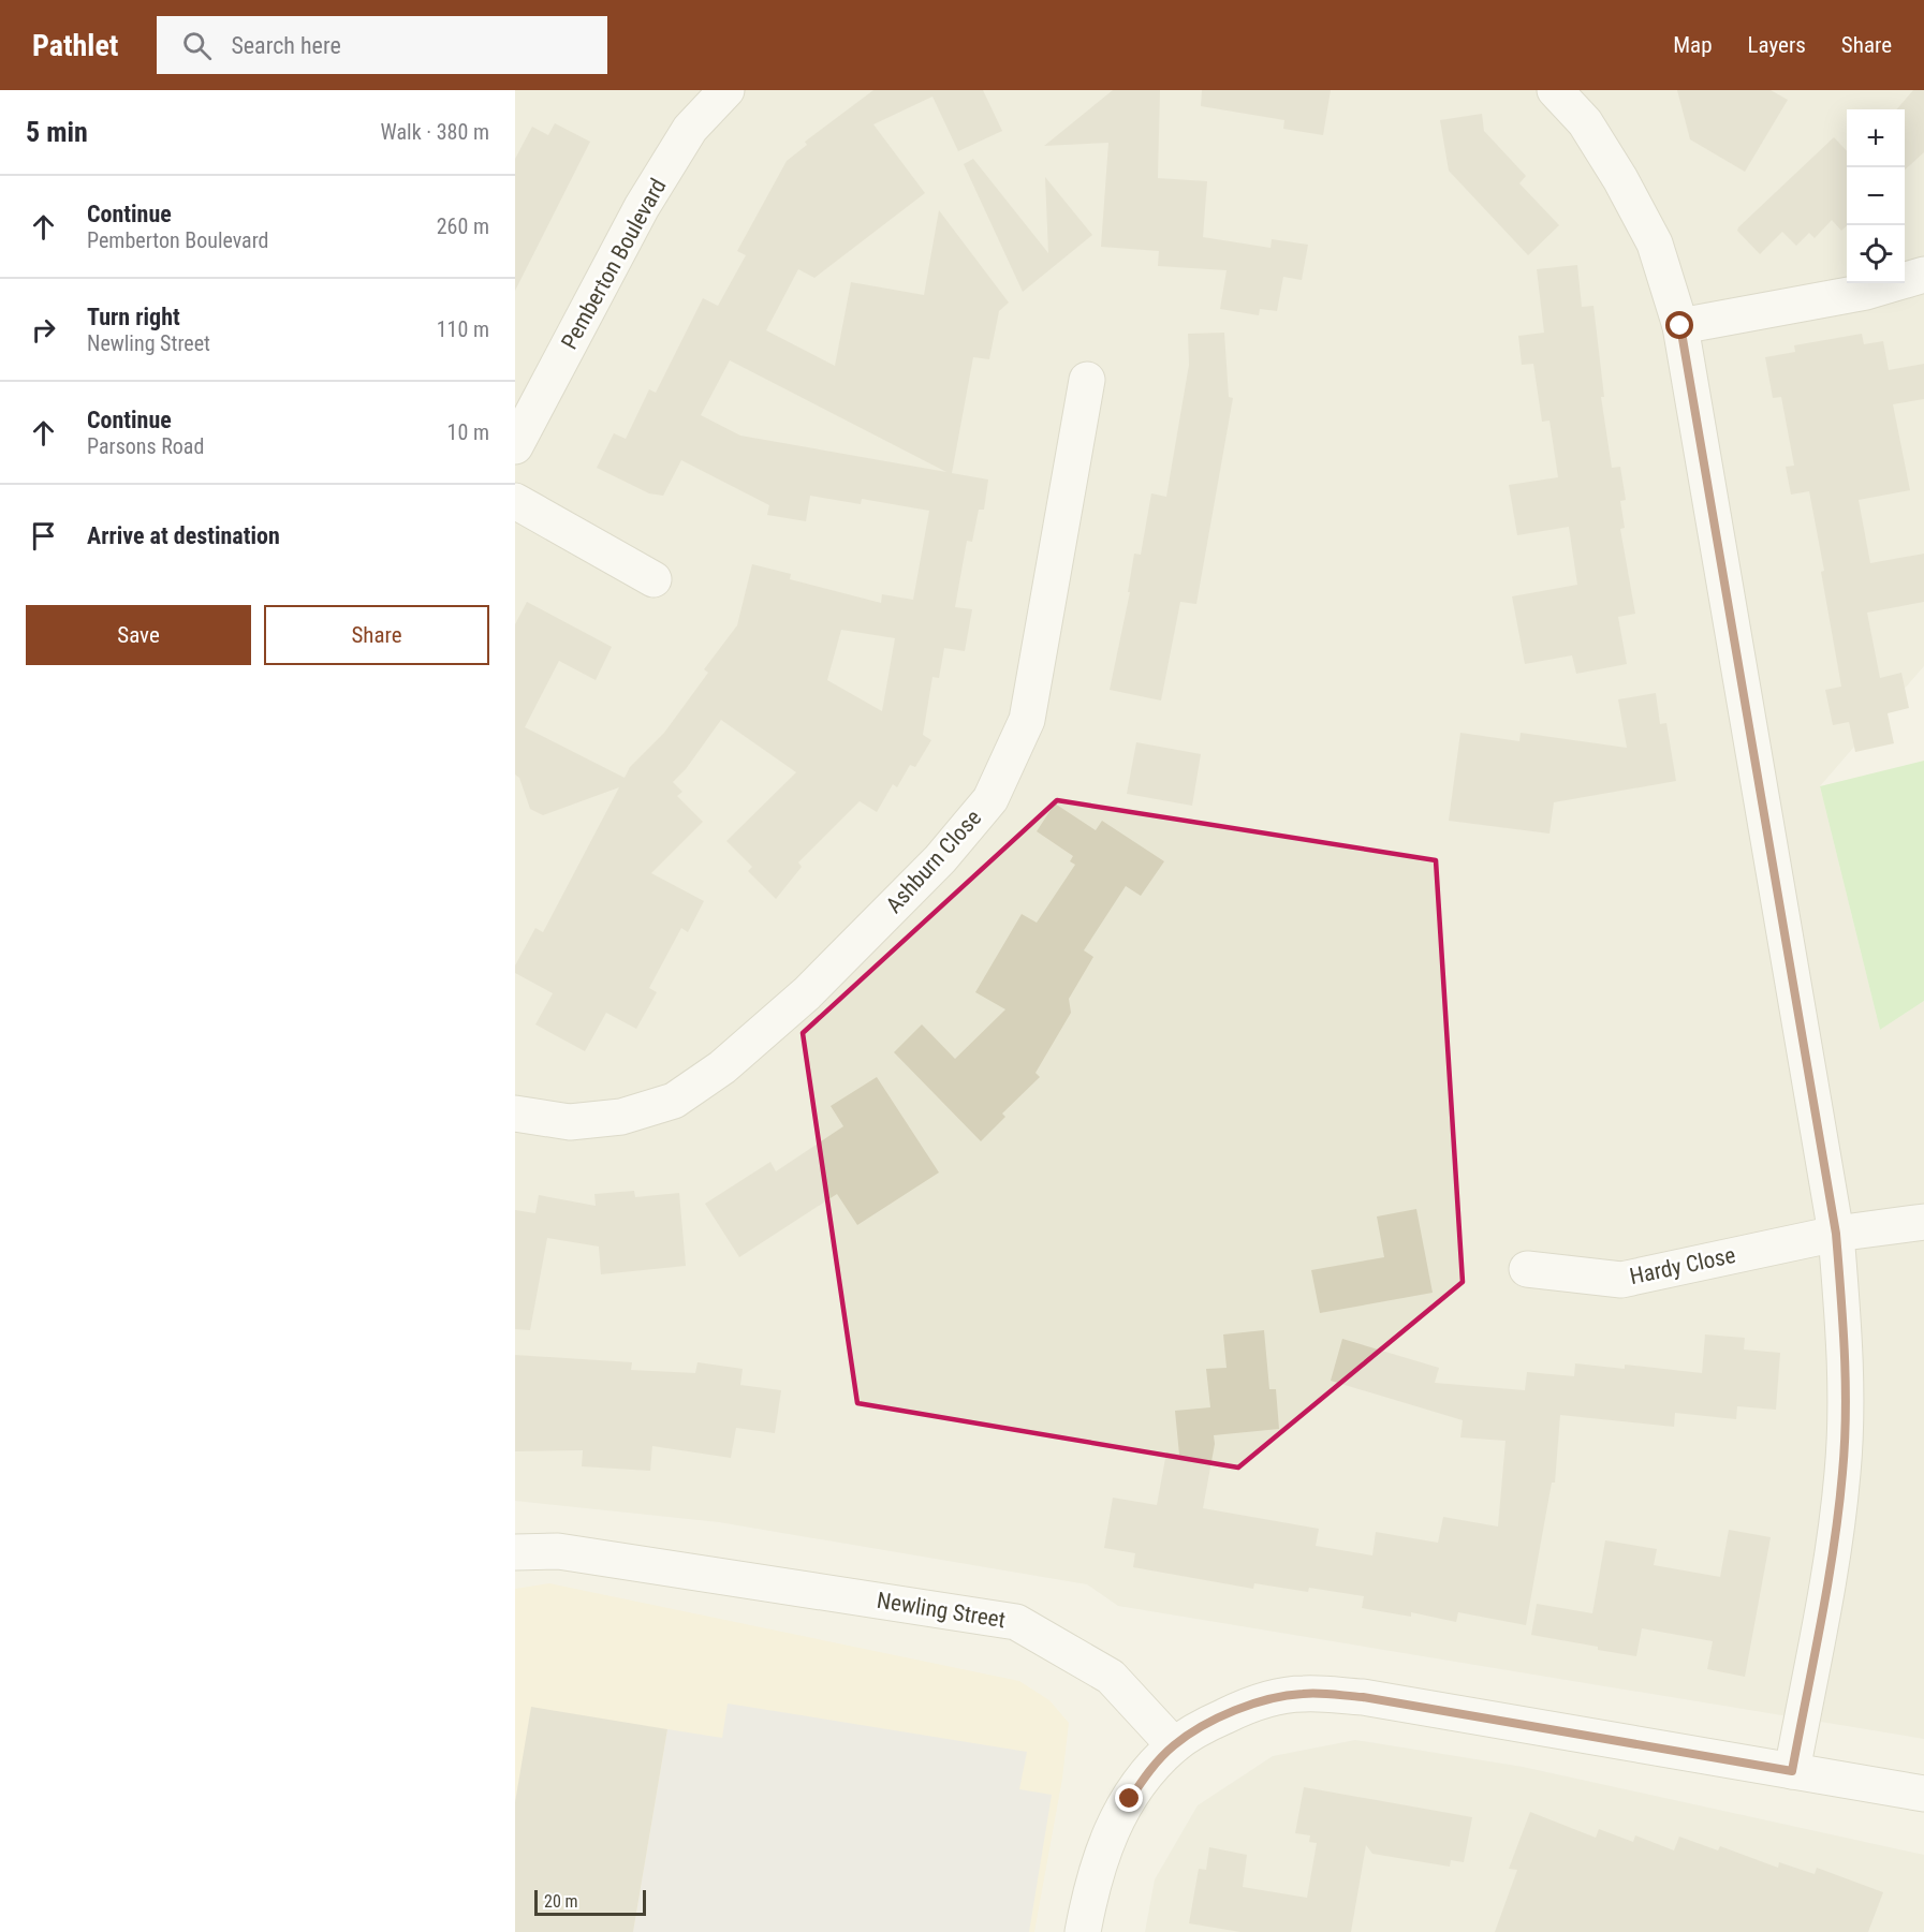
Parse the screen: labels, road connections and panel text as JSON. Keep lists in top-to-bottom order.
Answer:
{
  "streets": {
    "street": [
      "Pemberton Boulevard",
      "Ashburn Close",
      "Hardy Close",
      "Newling Street"
    ]
  },
  "scale_bar": "20 m",
  "page": {
    "header": "Pathlet",
    "search": "Search here",
    "nav": ["Map", "Layers", "Share"],
    "heading": ["5 min", "Walk · 380 m"],
    "map_buttons": ["+", "−"],
    "list": [
      ["Continue", "Pemberton Boulevard", "260 m"],
      ["Turn right", "Newling Street", "110 m"],
      ["Continue", "Parsons Road", "10 m"],
      "Arrive at destination"
    ],
    "buttons": ["Save", "Share"],
    "scale": "20 m"
  }
}
